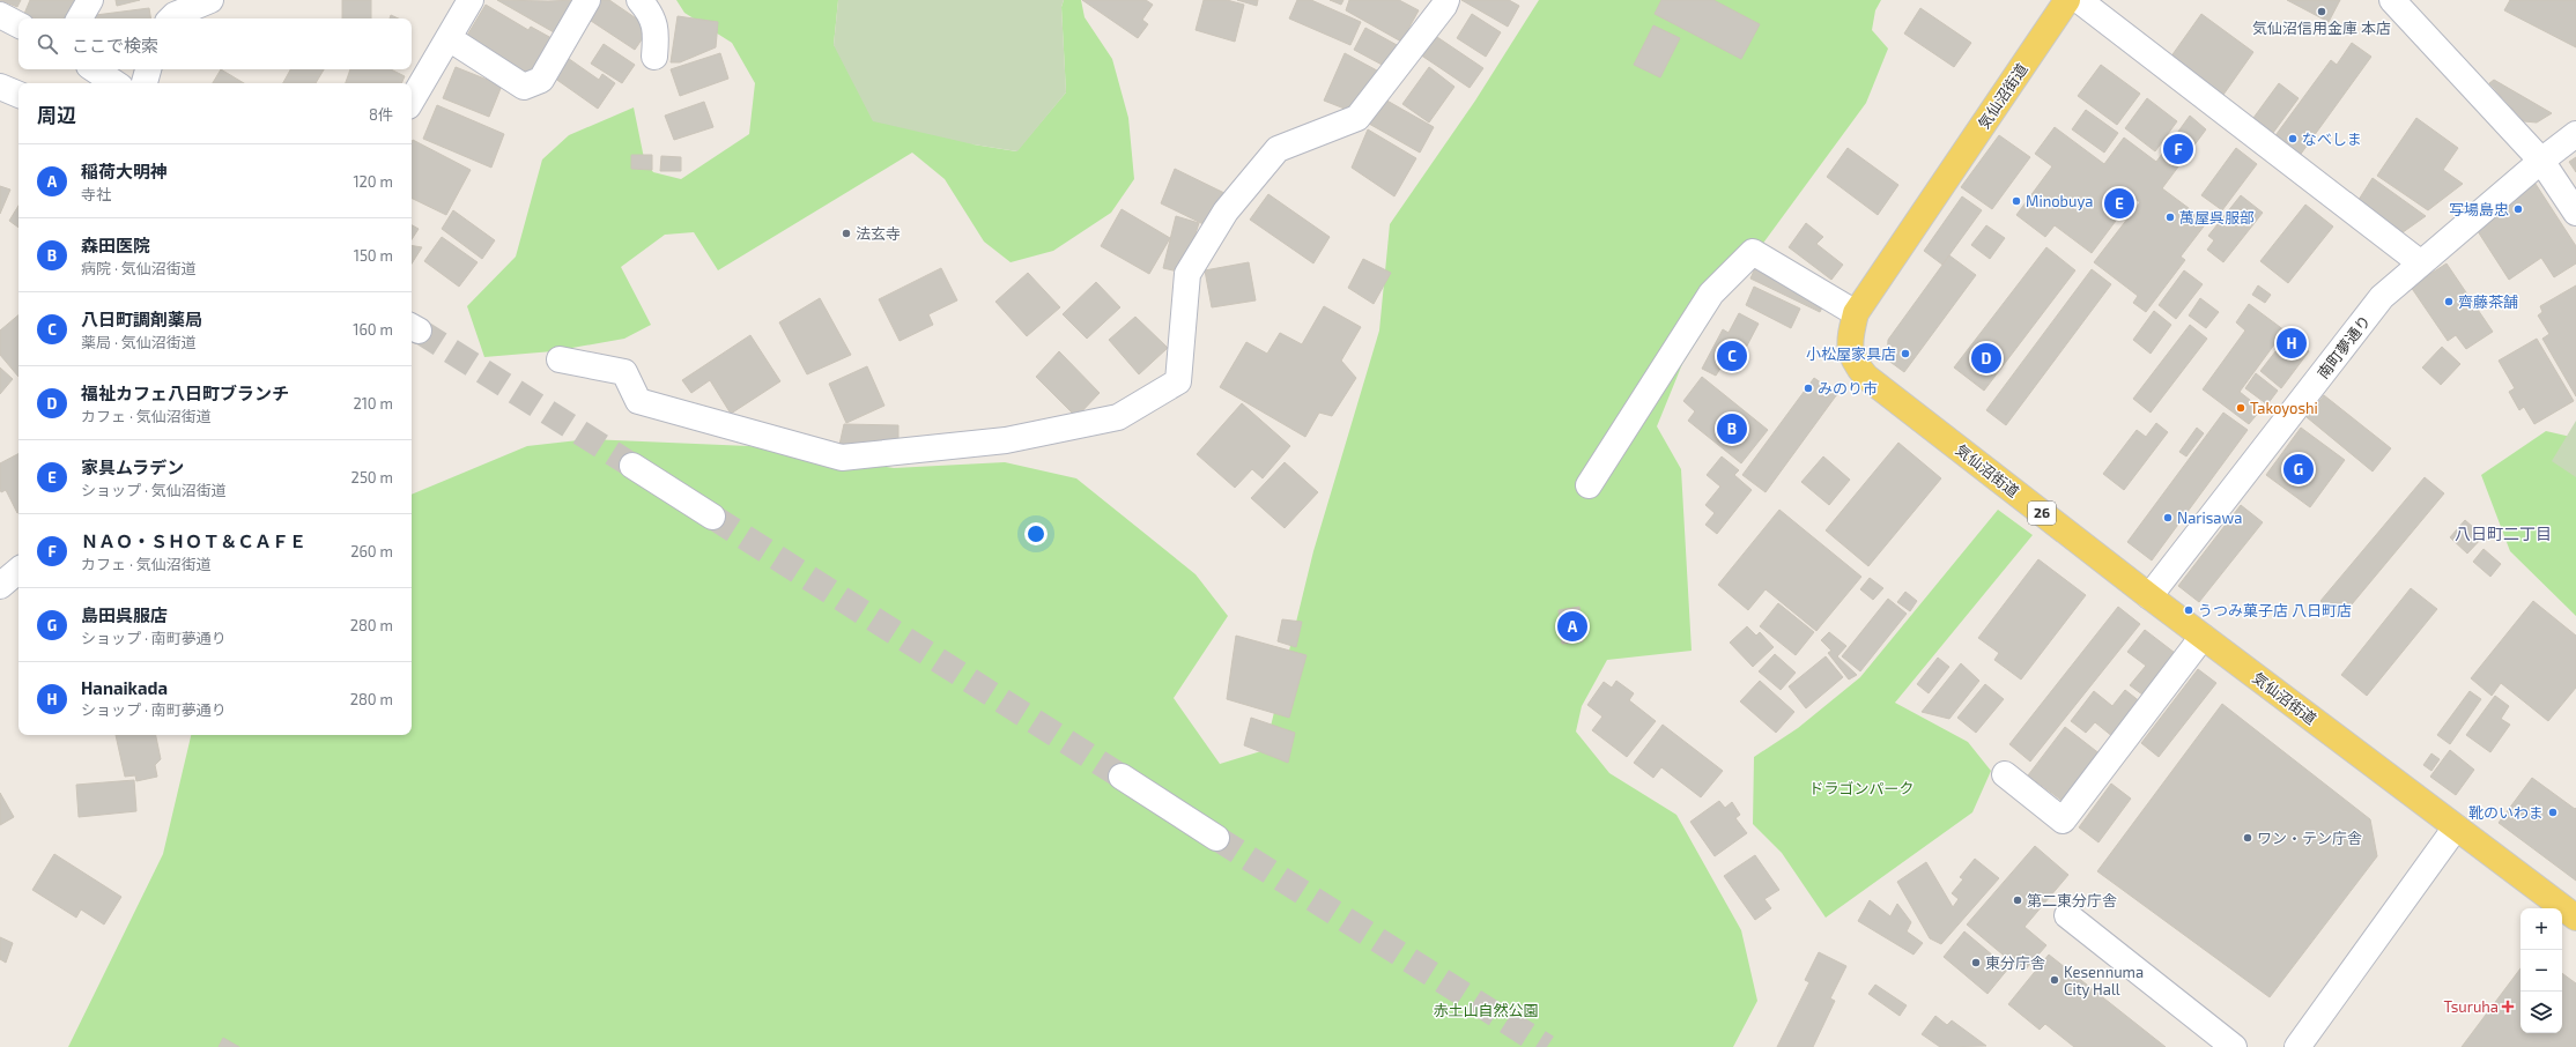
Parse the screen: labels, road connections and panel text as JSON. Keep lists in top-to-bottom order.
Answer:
{
  "streets": {
    "main road": ["気仙沼街道", "26"],
    "street": ["南町夢通り"]
  },
  "crossings": [
    ["気仙沼街道", "南町夢通り"]
  ],
  "districts": ["八日町二丁目"],
  "parks": ["ドラゴンパーク", "赤土山自然公園"],
  "places": {
    "other": [
      "気仙沼信用金庫 本店",
      "なべしま",
      "Minobuya",
      "写場島忠",
      "萬屋呉服部",
      "法玄寺",
      "齊藤茶舗",
      "小松屋家具店",
      "みのり市",
      "Takoyoshi",
      "Narisawa",
      "うつみ菓子店 八日町店",
      "靴のいわま",
      "ワン・テン庁舎",
      "第二東分庁舎",
      "東分庁舎",
      "Kesennuma City Hall"
    ],
    "health": ["Tsuruha"]
  },
  "page": {
    "search": "ここで検索",
    "heading": ["周辺", "8件"],
    "pins": [
      "F",
      "E",
      "H",
      "C",
      "D",
      "B",
      "G",
      "A"
    ],
    "list": [
      {
        "mark": "A",
        "name": "稲荷大明神",
        "note": "寺社",
        "value": "120 m"
      },
      {
        "mark": "B",
        "name": "森田医院",
        "note": "病院 · 気仙沼街道",
        "value": "150 m"
      },
      {
        "mark": "C",
        "name": "八日町調剤薬局",
        "note": "薬局 · 気仙沼街道",
        "value": "160 m"
      },
      {
        "mark": "D",
        "name": "福祉カフェ八日町ブランチ",
        "note": "カフェ · 気仙沼街道",
        "value": "210 m"
      },
      {
        "mark": "E",
        "name": "家具ムラデン",
        "note": "ショップ · 気仙沼街道",
        "value": "250 m"
      },
      {
        "mark": "F",
        "name": "ＮＡＯ・ＳＨＯＴ＆ＣＡＦＥ",
        "note": "カフェ · 気仙沼街道",
        "value": "260 m"
      },
      {
        "mark": "G",
        "name": "島田呉服店",
        "note": "ショップ · 南町夢通り",
        "value": "280 m"
      },
      {
        "mark": "H",
        "name": "Hanaikada",
        "note": "ショップ · 南町夢通り",
        "value": "280 m"
      }
    ],
    "map_buttons": ["+", "−"]
  }
}
